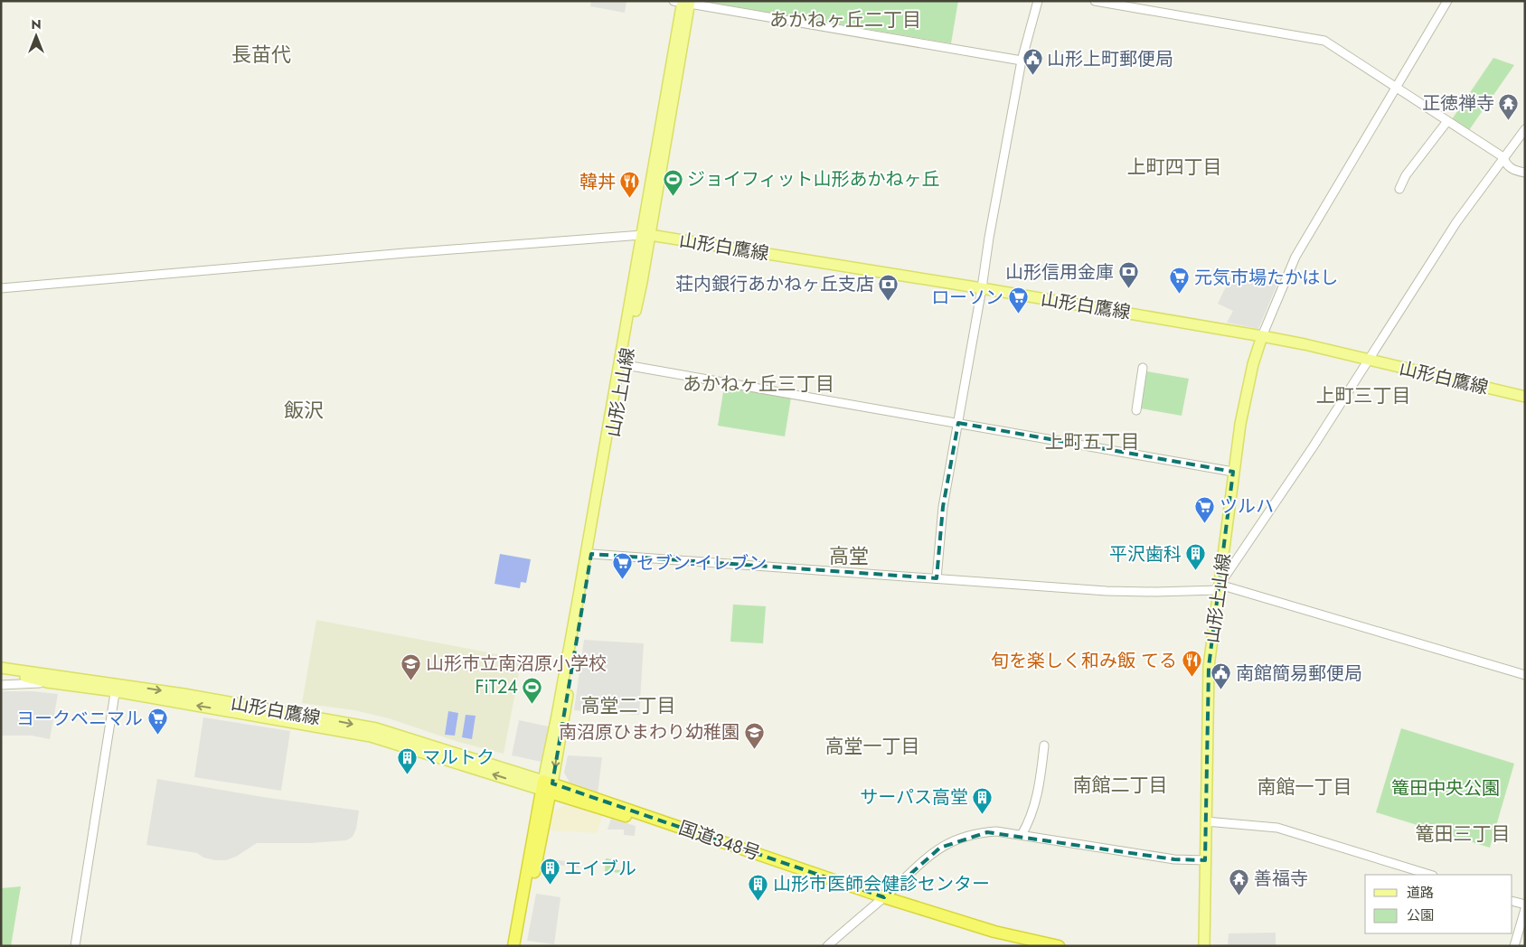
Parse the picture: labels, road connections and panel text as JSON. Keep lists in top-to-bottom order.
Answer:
{
  "streets": {
    "highway": ["国道348号"],
    "main road": ["山形白鷹線", "山形上山線"]
  },
  "crossings": [
    ["山形白鷹線", "山形上山線"],
    ["山形白鷹線", "国道348号"],
    ["山形上山線", "国道348号"]
  ],
  "districts": [
    "あかねヶ丘二丁目",
    "長苗代",
    "上町四丁目",
    "あかねヶ丘三丁目",
    "上町三丁目",
    "飯沢",
    "上町五丁目",
    "高堂",
    "高堂二丁目",
    "高堂一丁目",
    "南館二丁目",
    "南館一丁目",
    "篭田三丁目"
  ],
  "parks": ["篭田中央公園"],
  "places": {
    "public building": ["山形上町郵便局", "南館簡易郵便局"],
    "temple": ["正徳禅寺", "善福寺"],
    "sports": ["ジョイフィット山形あかねヶ丘", "FiT24"],
    "restaurant": ["韓丼", "旬を楽しく和み飯 てる"],
    "bank": ["山形信用金庫", "荘内銀行あかねヶ丘支店"],
    "supermarket": [
      "元気市場たかはし",
      "ローソン",
      "ツルハ",
      "セブン-イレブン",
      "ヨークベニマル"
    ],
    "building": [
      "平沢歯科",
      "マルトク",
      "サーパス高堂",
      "エイブル",
      "山形市医師会健診センター"
    ],
    "school or university": ["山形市立南沼原小学校", "南沼原ひまわり幼稚園"]
  },
  "legend": ["道路", "公園"],
  "north": "top"
}
